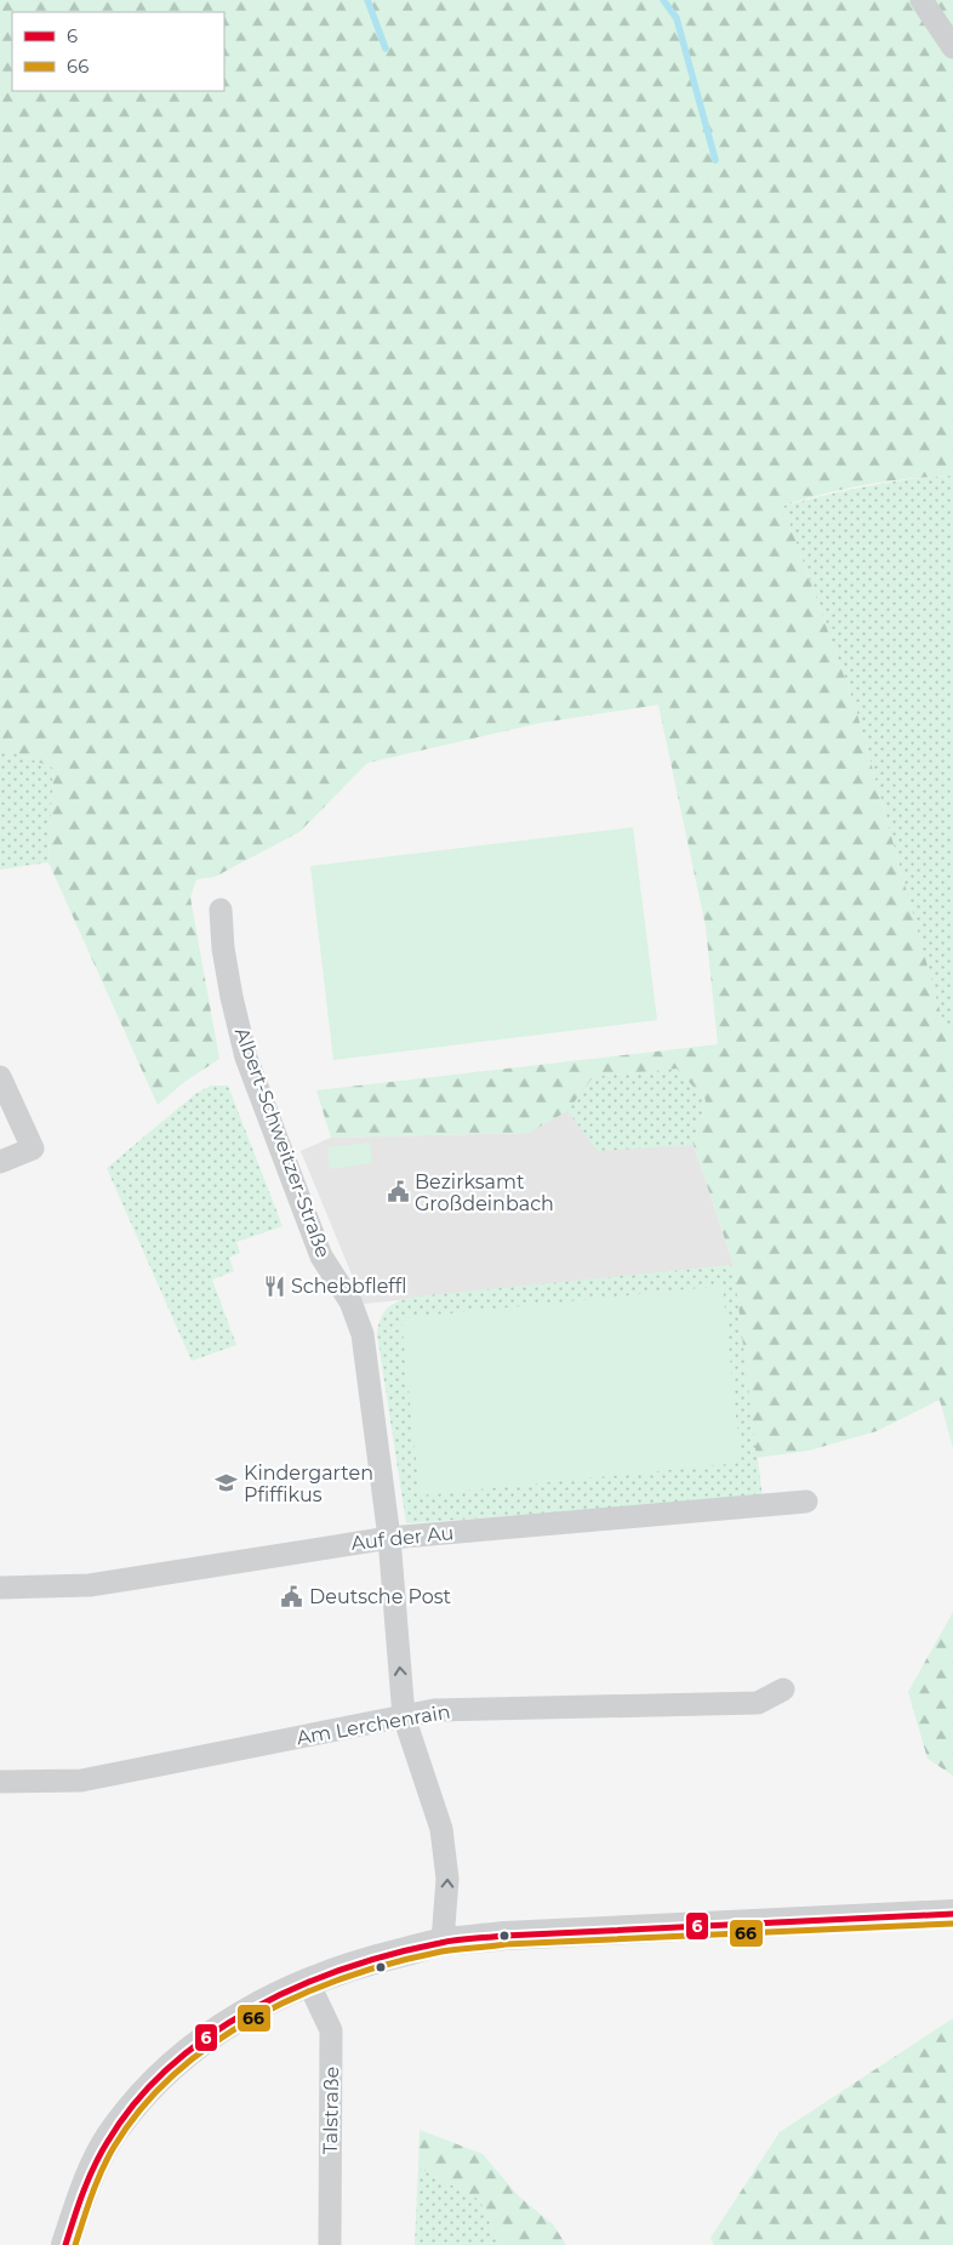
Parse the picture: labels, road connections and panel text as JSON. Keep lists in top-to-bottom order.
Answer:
{
  "streets": {
    "street": [
      "Albert-Schweitzer-Straße",
      "Auf der Au",
      "Am Lerchenrain",
      "Talstraße"
    ]
  },
  "crossings": [
    ["Albert-Schweitzer-Straße", "Auf der Au"],
    ["Albert-Schweitzer-Straße", "Am Lerchenrain"]
  ],
  "one_way": ["Albert-Schweitzer-Straße"],
  "places": {
    "public building": ["Bezirksamt Großdeinbach", "Deutsche Post"],
    "restaurant": ["Schebbfleffl"],
    "school or university": ["Kindergarten Pfiffikus"]
  },
  "lines": ["transit line 6", "transit line 66"],
  "legend": ["6", "66"]
}
